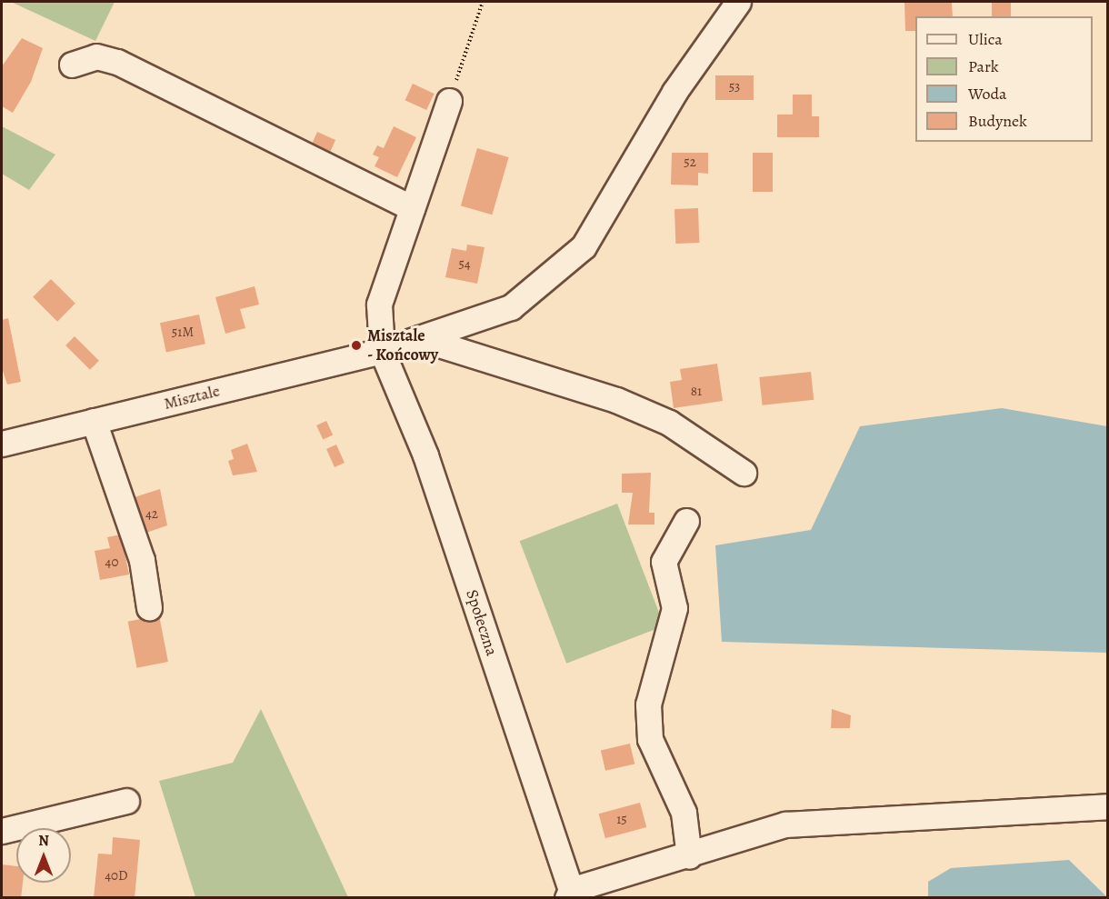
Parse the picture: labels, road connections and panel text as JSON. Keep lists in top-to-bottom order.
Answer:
{
  "streets": {
    "street": ["Misztale", "Społeczna"]
  },
  "crossings": [
    ["Misztale", "Społeczna"]
  ],
  "places": ["Misztale - Końcowy"],
  "house_numbers": [
    "53",
    "52",
    "54",
    "51M",
    "81",
    "42",
    "40",
    "15",
    "40D"
  ],
  "legend": [
    "Ulica",
    "Park",
    "Woda",
    "Budynek"
  ],
  "north": "top"
}
